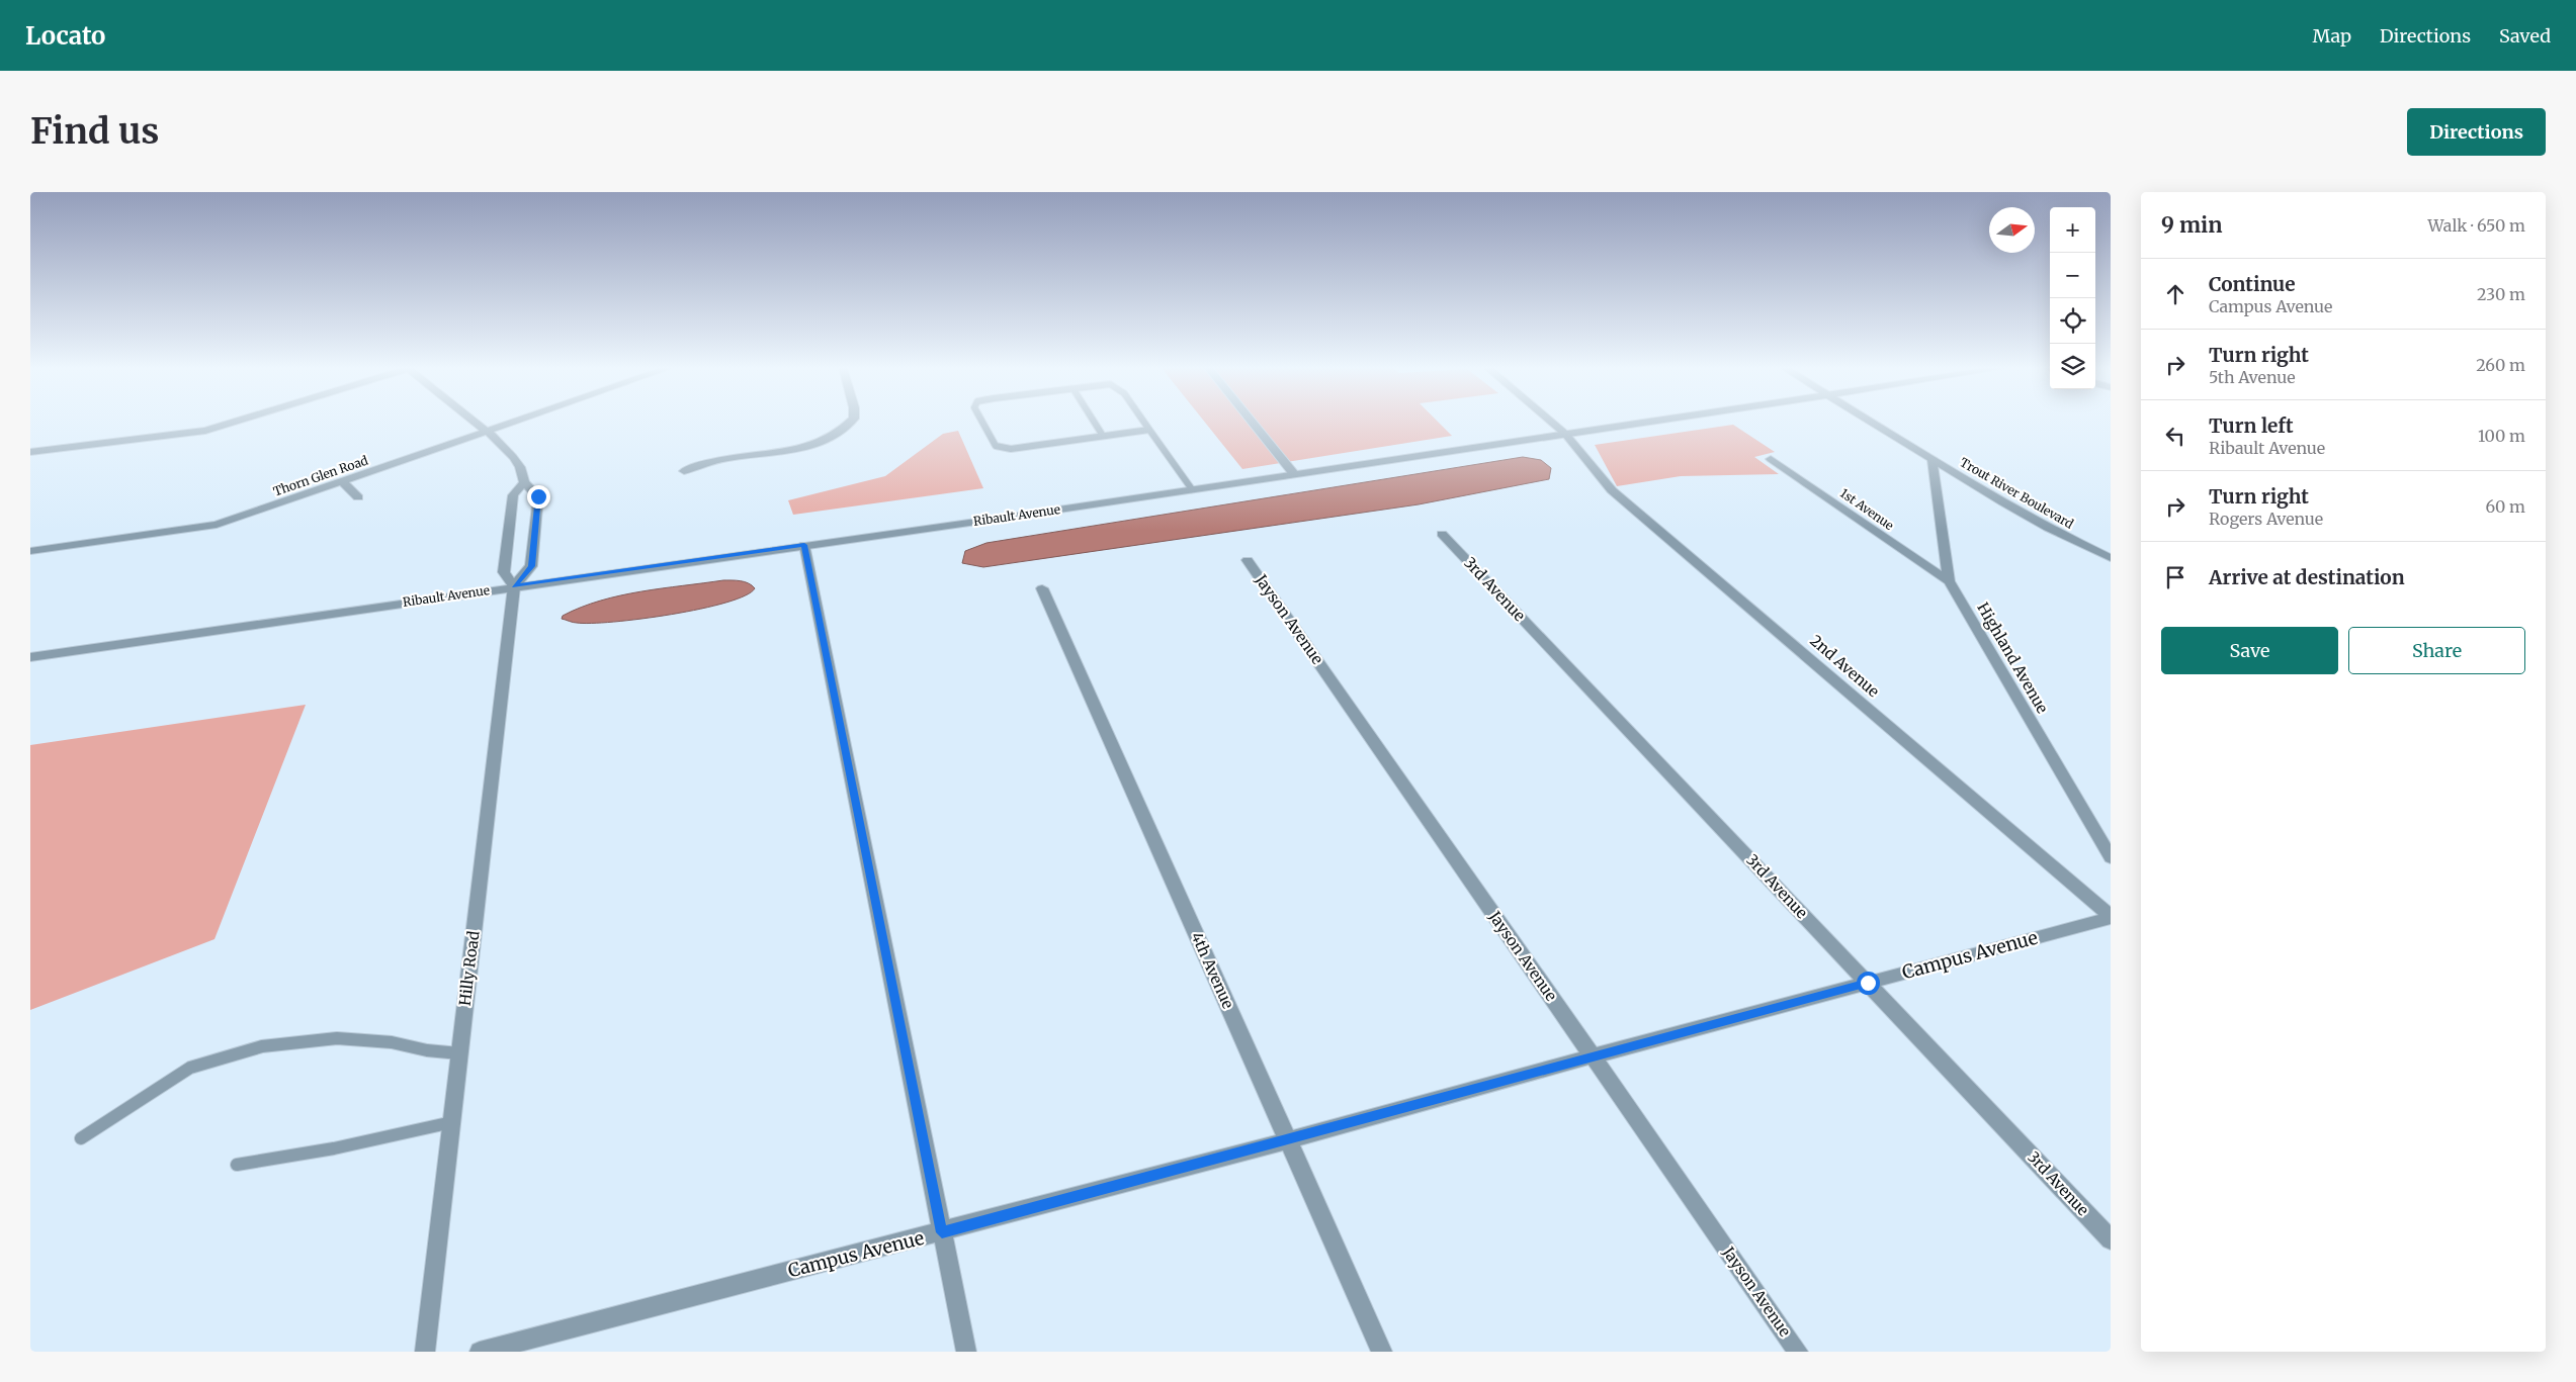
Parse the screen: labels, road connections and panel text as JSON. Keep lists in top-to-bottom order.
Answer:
{
  "streets": {
    "street": [
      "Thorn Glen Road",
      "Trout River Boulevard",
      "1st Avenue",
      "Ribault Avenue",
      "3rd Avenue",
      "Jayson Avenue",
      "Highland Avenue",
      "2nd Avenue",
      "Campus Avenue",
      "Hilly Road",
      "4th Avenue"
    ]
  },
  "crossings": [
    ["Trout River Boulevard", "Highland Avenue"],
    ["1st Avenue", "Highland Avenue"],
    ["Ribault Avenue", "2nd Avenue"],
    ["Ribault Avenue", "Hilly Road"],
    ["3rd Avenue", "Campus Avenue"],
    ["Jayson Avenue", "Campus Avenue"],
    ["2nd Avenue", "Campus Avenue"],
    ["Campus Avenue", "4th Avenue"]
  ],
  "north": "right",
  "page": {
    "header": "Locato",
    "nav": ["Map", "Directions", "Saved"],
    "buttons": [
      "Directions",
      ["Save", "Share"]
    ],
    "title": "Find us",
    "heading": ["9 min", "Walk · 650 m"],
    "map_buttons": ["+", "−"],
    "list": [
      ["Continue", "Campus Avenue", "230 m"],
      ["Turn right", "5th Avenue", "260 m"],
      ["Turn left", "Ribault Avenue", "100 m"],
      ["Turn right", "Rogers Avenue", "60 m"],
      "Arrive at destination"
    ]
  }
}
